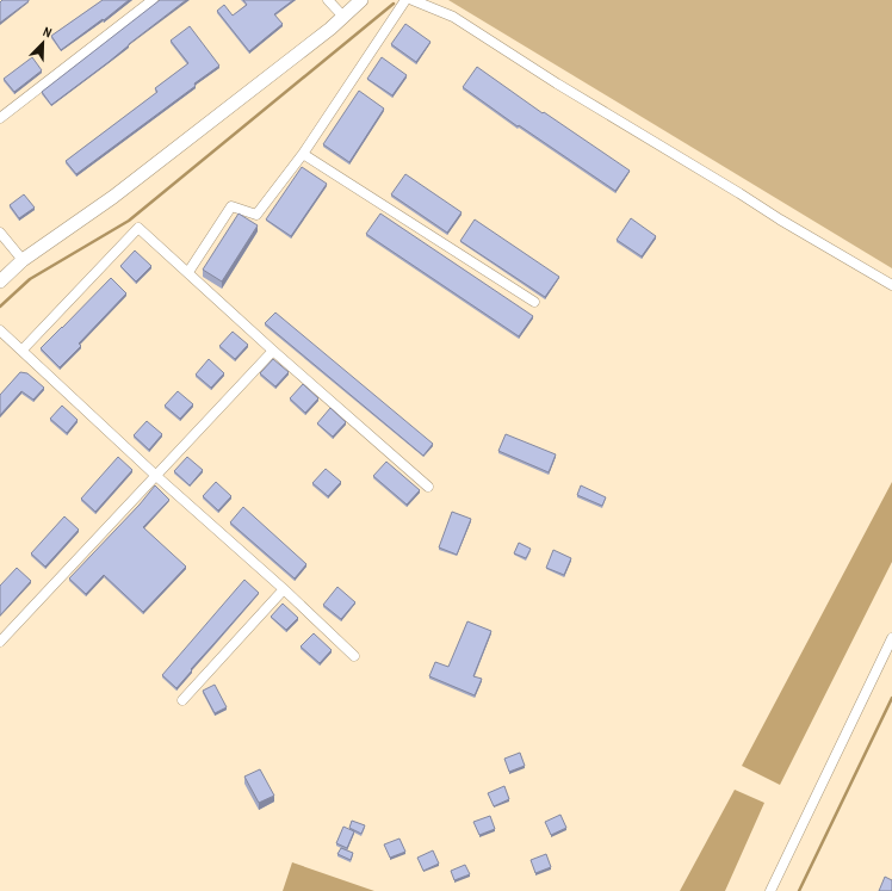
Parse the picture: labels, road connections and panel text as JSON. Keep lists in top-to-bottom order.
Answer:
{
  "north": "top right"
}
